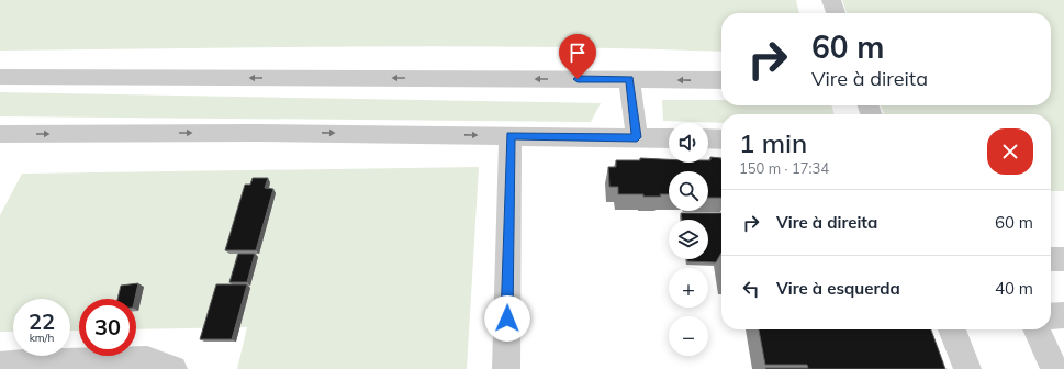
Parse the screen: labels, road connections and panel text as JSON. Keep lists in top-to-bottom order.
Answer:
{
  "page": {
    "turn": ["60 m", "Vire à direita"],
    "heading": ["1 min", "150 m · 17:34"],
    "map_buttons": ["+", "−"],
    "list": [
      {
        "name": "Vire à direita",
        "value": "60 m"
      },
      {
        "name": "Vire à esquerda",
        "value": "40 m"
      }
    ],
    "speed": "22 km/h",
    "limit": "30"
  }
}
